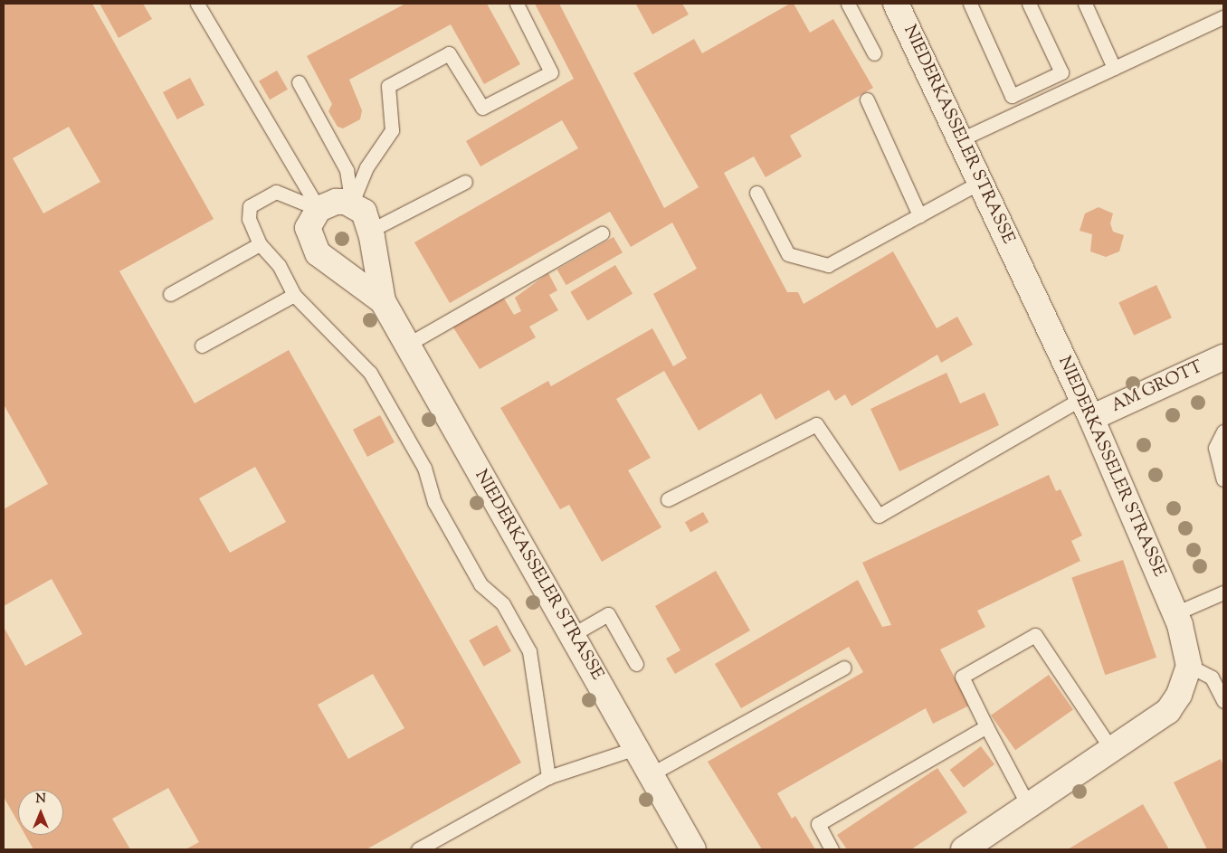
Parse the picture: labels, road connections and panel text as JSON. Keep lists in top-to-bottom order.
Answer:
{
  "streets": {
    "street": ["NIEDERKASSELER STRASSE", "AM GROTT"]
  },
  "crossings": [
    ["NIEDERKASSELER STRASSE", "AM GROTT"]
  ],
  "north": "top"
}
